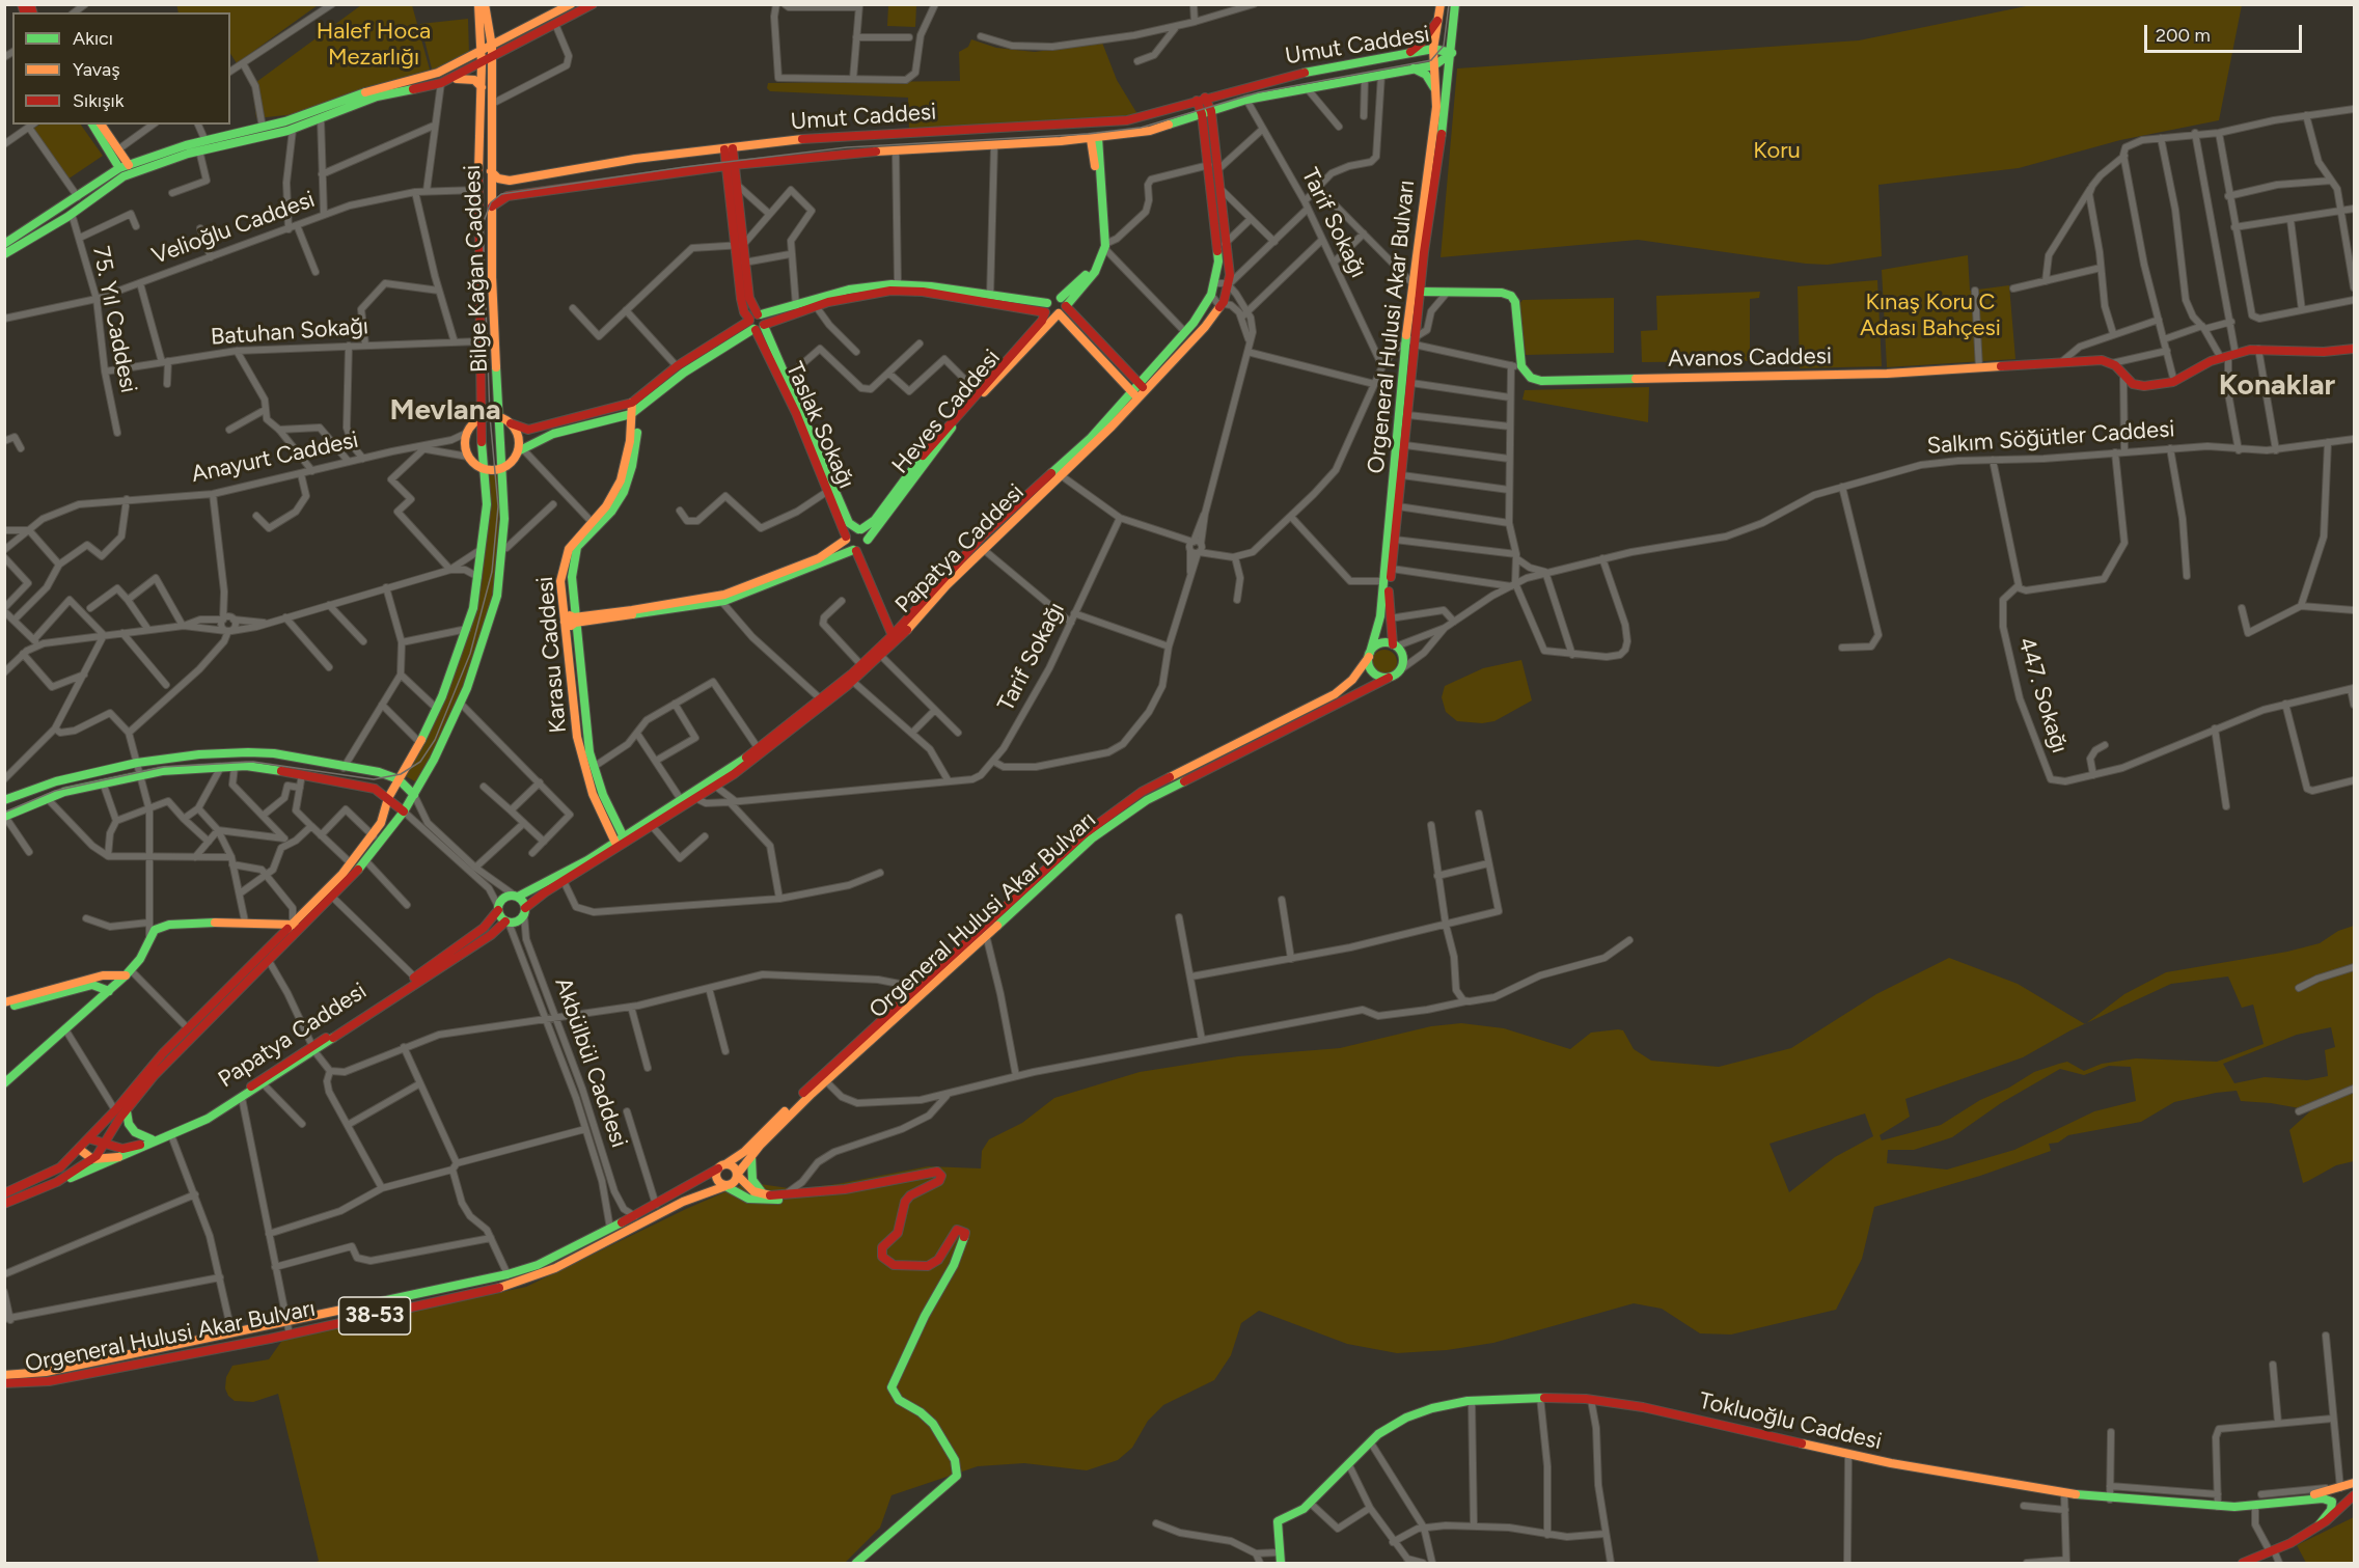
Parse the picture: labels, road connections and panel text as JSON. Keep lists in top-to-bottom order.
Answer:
{
  "streets": {
    "street": [
      "Umut Caddesi",
      "Tarif Sokağı",
      "Velioğlu Caddesi",
      "Bilge Kağan Caddesi",
      "75. Yıl Caddesi",
      "Orgeneral Hulusi Akar Bulvarı",
      "Batuhan Sokağı",
      "Avanos Caddesi",
      "Heves Caddesi",
      "Taslak Sokağı",
      "Salkım Söğütler Caddesi",
      "Anayurt Caddesi",
      "Papatya Caddesi",
      "Karasu Caddesi",
      "447. Sokağı",
      "Akbülbül Caddesi",
      "38-53",
      "Tokluoğlu Caddesi"
    ]
  },
  "crossings": [
    ["Umut Caddesi", "Tarif Sokağı"],
    ["Umut Caddesi", "Bilge Kağan Caddesi"],
    ["Umut Caddesi", "Orgeneral Hulusi Akar Bulvarı"],
    ["Umut Caddesi", "Taslak Sokağı"],
    ["Umut Caddesi", "Papatya Caddesi"],
    ["Velioğlu Caddesi", "Bilge Kağan Caddesi"],
    ["Velioğlu Caddesi", "75. Yıl Caddesi"],
    ["Bilge Kağan Caddesi", "Batuhan Sokağı"],
    ["75. Yıl Caddesi", "Batuhan Sokağı"],
    ["Orgeneral Hulusi Akar Bulvarı", "Salkım Söğütler Caddesi"],
    ["Orgeneral Hulusi Akar Bulvarı", "Akbülbül Caddesi"],
    ["Heves Caddesi", "Taslak Sokağı"],
    ["Papatya Caddesi", "Karasu Caddesi"],
    ["Papatya Caddesi", "Akbülbül Caddesi"]
  ],
  "districts": ["Konaklar", "Mevlana"],
  "parks": ["Halef Hoca Mezarlığı", "Koru", "Kınaş Koru C Adası Bahçesi"],
  "legend": ["Akıcı", "Yavaş", "Sıkışık"],
  "scale_bar": "200 m"
}
